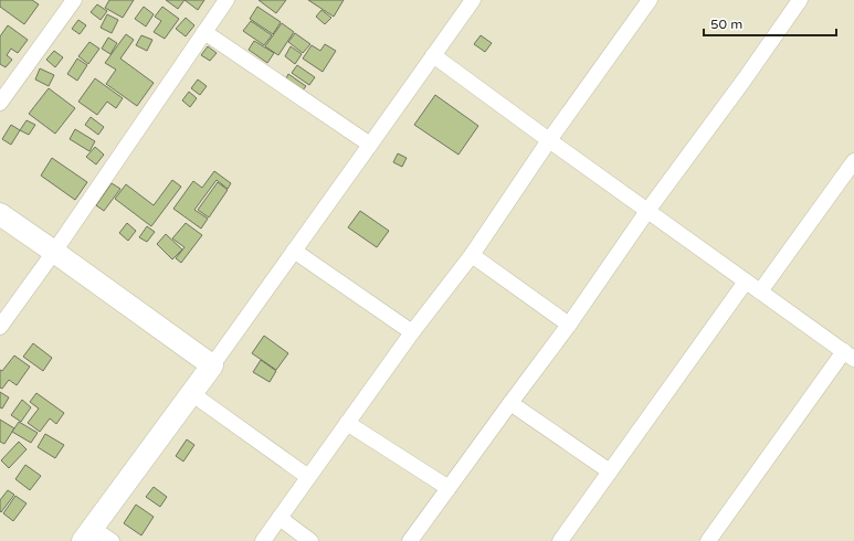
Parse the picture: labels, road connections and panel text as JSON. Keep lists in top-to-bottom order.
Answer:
{
  "scale_bar": "50 m"
}
